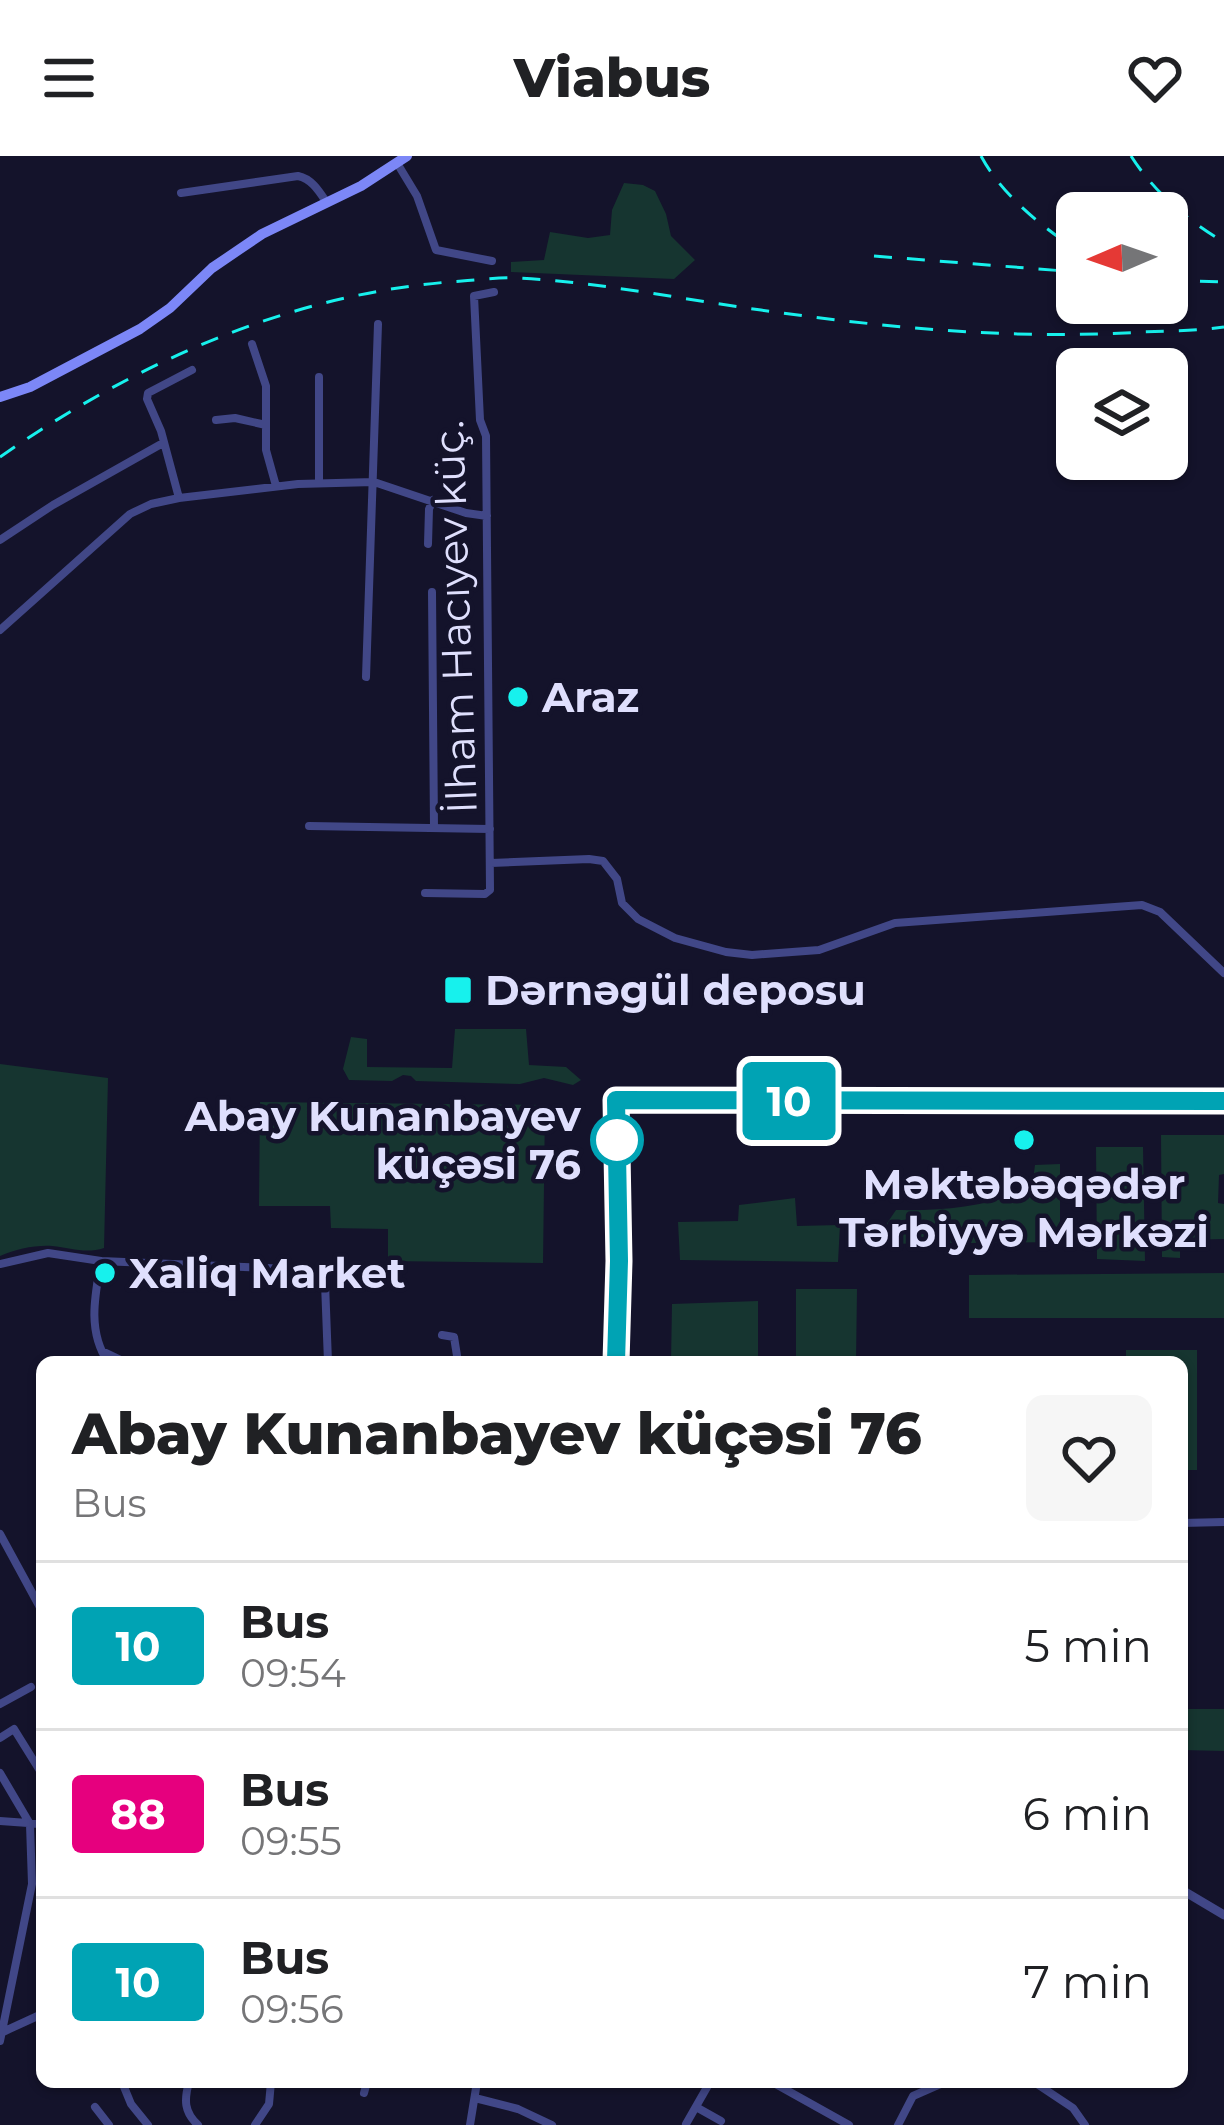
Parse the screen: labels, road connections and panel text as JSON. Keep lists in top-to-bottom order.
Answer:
{
  "streets": {
    "street": ["İlham Hacıyev küç."]
  },
  "places": {
    "other": [
      "Araz",
      "Abay Kunanbayev küçəsi 76",
      "Məktəbəqədər Tərbiyyə Mərkəzi",
      "Xaliq Market"
    ],
    "transit": ["Dərnəgül deposu"]
  },
  "lines": ["bus line 10"],
  "north": "left",
  "page": {
    "header": "Viabus",
    "on_map": "10",
    "heading": ["Abay Kunanbayev küçəsi 76", "Bus"],
    "list": [
      {
        "mark": "10",
        "name": "Bus",
        "note": "09:54",
        "value": "5 min"
      },
      {
        "mark": "88",
        "name": "Bus",
        "note": "09:55",
        "value": "6 min"
      },
      {
        "mark": "10",
        "name": "Bus",
        "note": "09:56",
        "value": "7 min"
      }
    ]
  }
}
